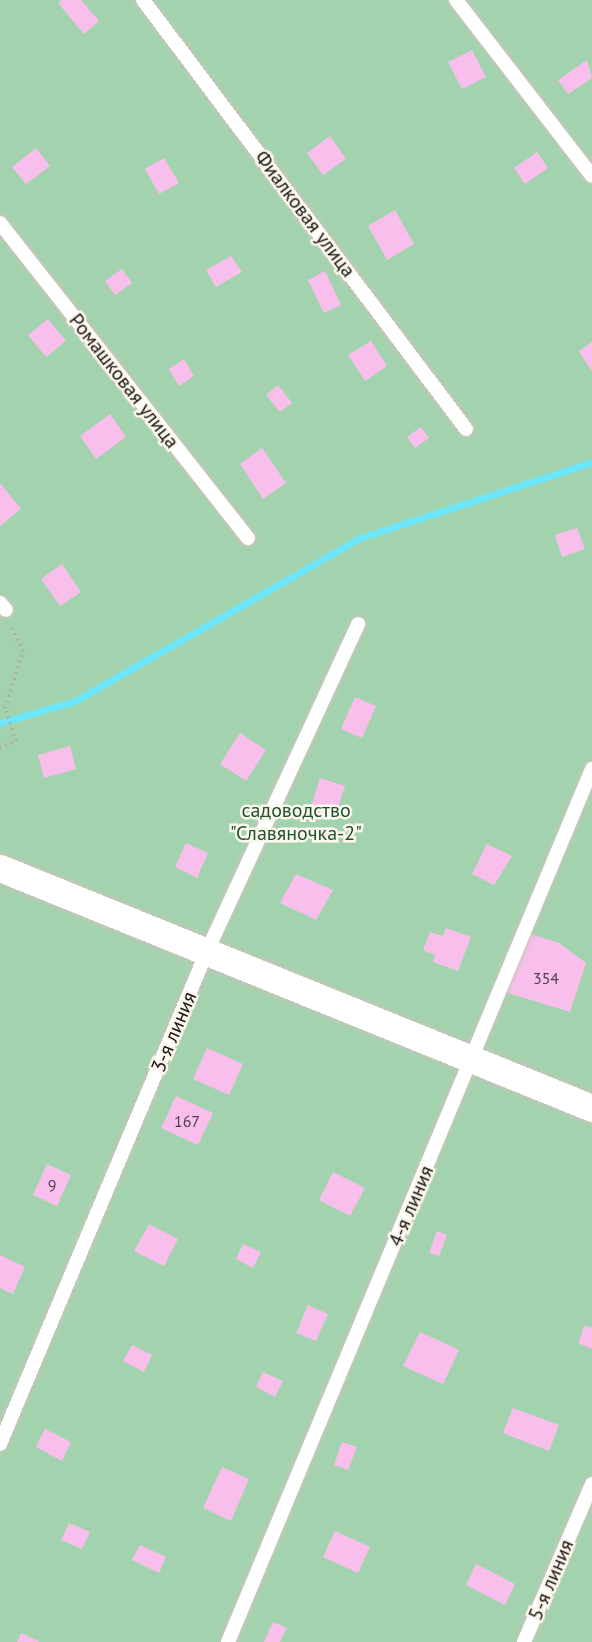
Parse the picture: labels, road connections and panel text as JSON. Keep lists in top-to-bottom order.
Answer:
{
  "streets": {
    "lane": [
      "Фиалковая улица",
      "Ромашковая улица",
      "3-я линия",
      "4-я линия",
      "5-я линия"
    ]
  },
  "parks": ["садоводство \"Славяночка-2\""],
  "house_numbers": ["354", "167", "9"]
}
